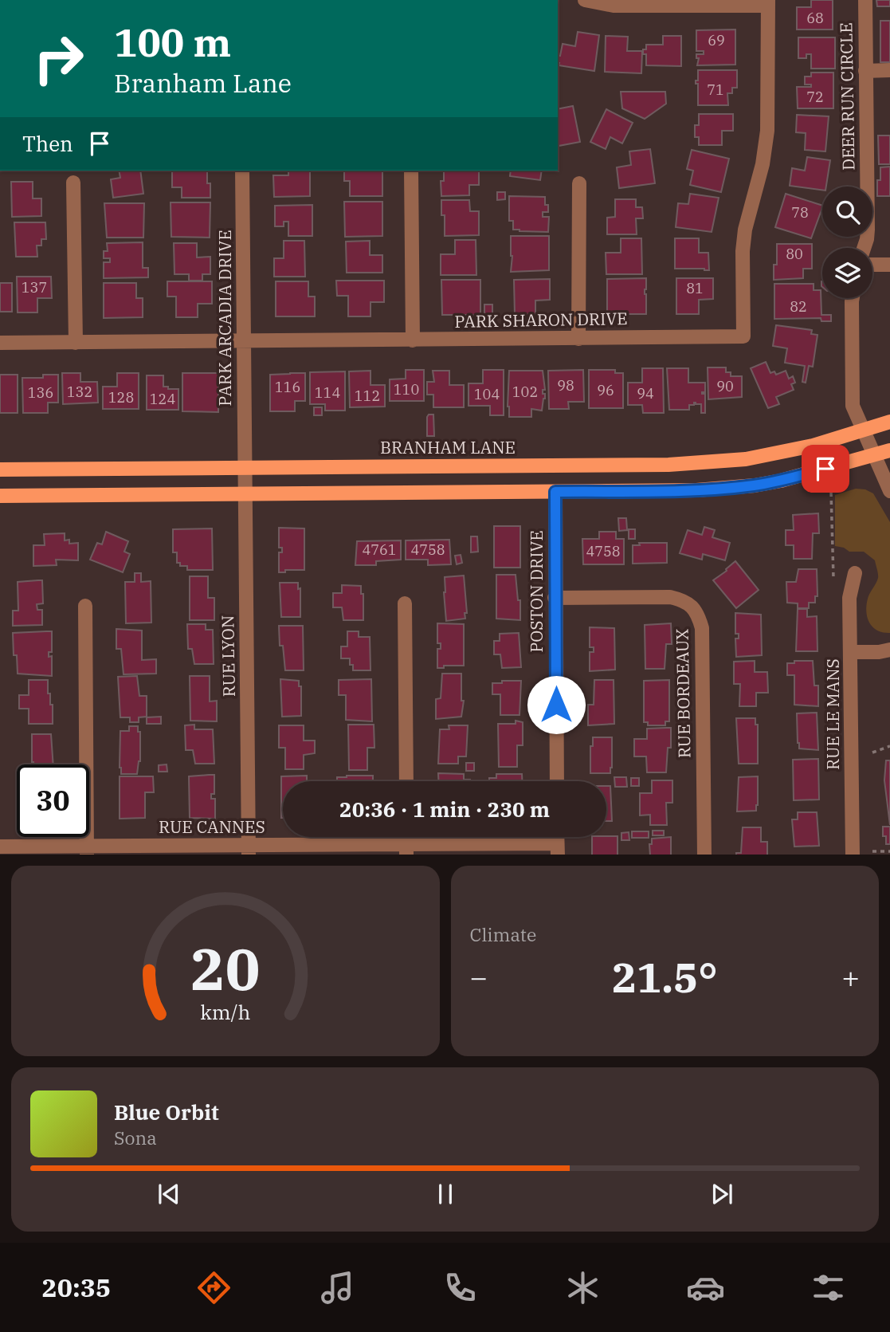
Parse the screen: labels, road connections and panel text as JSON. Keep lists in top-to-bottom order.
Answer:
{
  "streets": {
    "main road": ["BRANHAM LANE"],
    "street": [
      "DEER RUN CIRCLE",
      "PARK ARCADIA DRIVE",
      "PARK SHARON DRIVE",
      "POSTON DRIVE",
      "RUE LYON",
      "RUE BORDEAUX",
      "RUE LE MANS",
      "RUE CANNES"
    ]
  },
  "crossings": [
    ["PARK ARCADIA DRIVE", "PARK SHARON DRIVE"],
    ["PARK ARCADIA DRIVE", "BRANHAM LANE"],
    ["PARK ARCADIA DRIVE", "RUE LYON"],
    ["BRANHAM LANE", "RUE LYON"],
    ["POSTON DRIVE", "RUE BORDEAUX"],
    ["RUE LYON", "RUE CANNES"]
  ],
  "house_numbers": [
    "68",
    "69",
    "71",
    "72",
    "78",
    "80",
    "137",
    "81",
    "82",
    "98",
    "90",
    "116",
    "110",
    "96",
    "132",
    "102",
    "136",
    "114",
    "94",
    "104",
    "112",
    "128",
    "124",
    "4761",
    "4758",
    "4758"
  ],
  "page": {
    "turn": ["100 m", "Branham Lane"],
    "then": "Then",
    "limit": "30",
    "trip": "20:36 · 1 min · 230 m",
    "tile": "Climate",
    "heat": ["−", "21.5°", "+"],
    "song": ["Blue Orbit", "Sona"],
    "tabs": "20:35",
    "gauge": ["20", "km/h"]
  }
}
